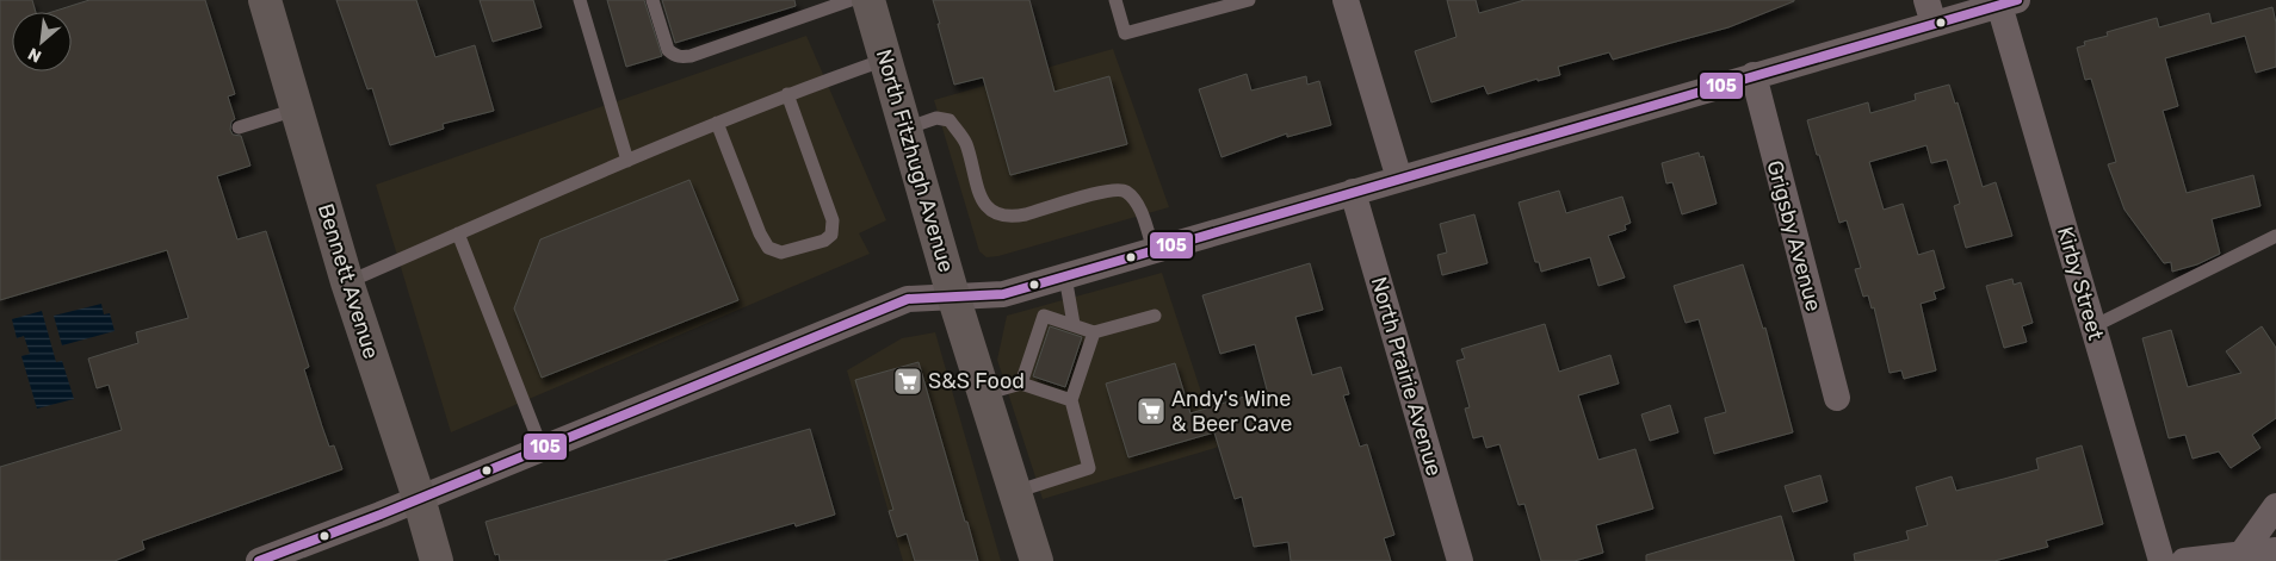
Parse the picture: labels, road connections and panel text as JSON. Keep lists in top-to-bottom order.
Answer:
{
  "streets": {
    "street": [
      "North Fitzhugh Avenue",
      "Grigsby Avenue",
      "Bennett Avenue",
      "Kirby Street",
      "North Prairie Avenue"
    ]
  },
  "places": {
    "supermarket": ["S&S Food", "Andy's Wine & Beer Cave"]
  },
  "lines": ["transit line 105"],
  "north": "bottom left"
}
